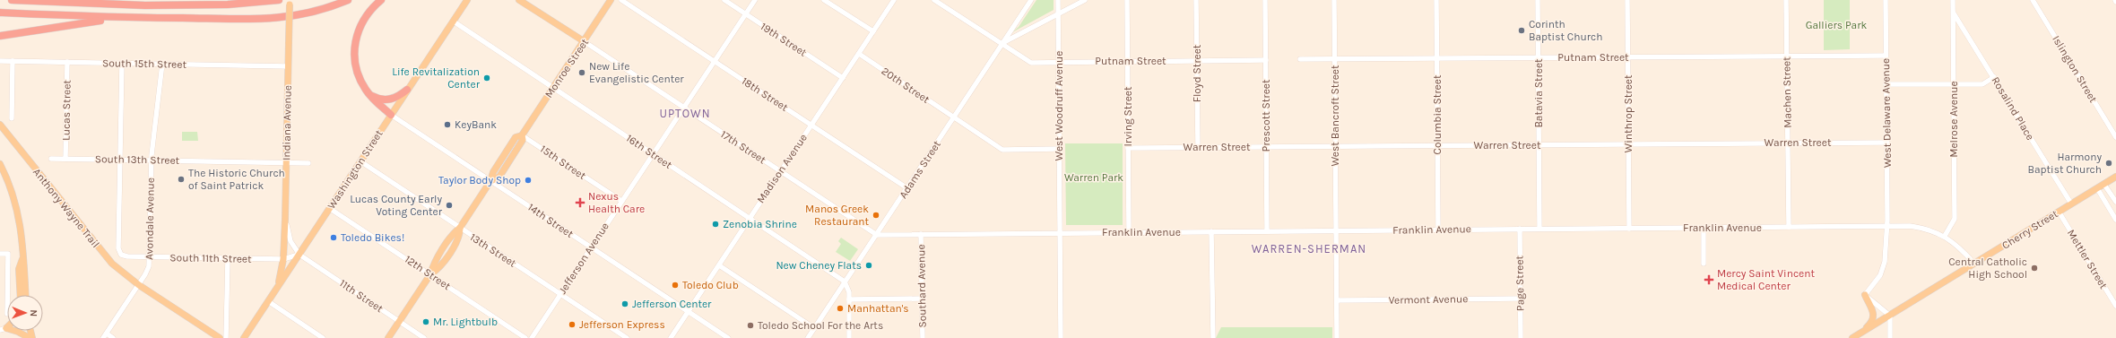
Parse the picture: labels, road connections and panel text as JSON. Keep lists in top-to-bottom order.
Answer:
{
  "streets": {
    "main road": [
      "Monroe Street",
      "Indiana Avenue",
      "17th Street",
      "Washington Street",
      "Anthony Wayne Trail",
      "Cherry Street"
    ],
    "street": [
      "19th Street",
      "Putnam Street",
      "South 15th Street",
      "Islington Street",
      "Floyd Street",
      "20th Street",
      "Machen Street",
      "Batavia Street",
      "18th Street",
      "West Woodruff Avenue",
      "Rosalind Place",
      "Lucas Street",
      "West Delaware Avenue",
      "Winthrop Street",
      "Columbia Street",
      "Prescott Street",
      "West Bancroft Street",
      "Irving Street",
      "Melrose Avenue",
      "Warren Street",
      "16th Street",
      "South 13th Street",
      "15th Street",
      "Madison Avenue",
      "Adams Street",
      "Avondale Avenue",
      "14th Street",
      "Franklin Avenue",
      "13th Street",
      "South 11th Street",
      "Jefferson Avenue",
      "Mettler Street",
      "12th Street",
      "Page Street",
      "Southard Avenue",
      "11th Street",
      "Vermont Avenue"
    ]
  },
  "crossings": [
    ["19th Street", "Madison Avenue"],
    ["19th Street", "Jefferson Avenue"],
    ["Putnam Street", "Floyd Street"],
    ["Putnam Street", "Machen Street"],
    ["Putnam Street", "Batavia Street"],
    ["Putnam Street", "West Woodruff Avenue"],
    ["Putnam Street", "West Delaware Avenue"],
    ["Putnam Street", "Winthrop Street"],
    ["Putnam Street", "Columbia Street"],
    ["Putnam Street", "Prescott Street"],
    ["Putnam Street", "West Bancroft Street"],
    ["Putnam Street", "Irving Street"],
    ["Putnam Street", "Adams Street"],
    ["South 15th Street", "Lucas Street"],
    ["South 15th Street", "Indiana Avenue"],
    ["South 15th Street", "Avondale Avenue"],
    ["Monroe Street", "17th Street"],
    ["Monroe Street", "16th Street"],
    ["Monroe Street", "15th Street"],
    ["Monroe Street", "14th Street"],
    ["Monroe Street", "13th Street"],
    ["Monroe Street", "12th Street"],
    ["Monroe Street", "11th Street"],
    ["Floyd Street", "Warren Street"],
    ["20th Street", "Madison Avenue"],
    ["20th Street", "Adams Street"],
    ["Machen Street", "Warren Street"],
    ["Machen Street", "Franklin Avenue"],
    ["Batavia Street", "Warren Street"],
    ["Batavia Street", "Franklin Avenue"],
    ["18th Street", "Madison Avenue"],
    ["18th Street", "Adams Street"],
    ["18th Street", "Jefferson Avenue"],
    ["West Woodruff Avenue", "Franklin Avenue"],
    ["Rosalind Place", "Melrose Avenue"],
    ["Rosalind Place", "Cherry Street"],
    ["Lucas Street", "South 13th Street"],
    ["West Delaware Avenue", "Warren Street"],
    ["West Delaware Avenue", "Franklin Avenue"],
    ["Winthrop Street", "Warren Street"],
    ["Winthrop Street", "Franklin Avenue"],
    ["Columbia Street", "Warren Street"],
    ["Columbia Street", "Franklin Avenue"],
    ["Prescott Street", "Warren Street"],
    ["Prescott Street", "Franklin Avenue"],
    ["West Bancroft Street", "Warren Street"],
    ["West Bancroft Street", "Franklin Avenue"],
    ["West Bancroft Street", "Vermont Avenue"],
    ["Irving Street", "Warren Street"],
    ["Irving Street", "Franklin Avenue"],
    ["Melrose Avenue", "Franklin Avenue"],
    ["Indiana Avenue", "South 13th Street"],
    ["Indiana Avenue", "Washington Street"],
    ["Indiana Avenue", "South 11th Street"],
    ["17th Street", "Madison Avenue"],
    ["17th Street", "Adams Street"],
    ["17th Street", "Franklin Avenue"],
    ["17th Street", "Jefferson Avenue"],
    ["16th Street", "Madison Avenue"],
    ["16th Street", "Washington Street"],
    ["16th Street", "Adams Street"],
    ["16th Street", "Jefferson Avenue"],
    ["South 13th Street", "Avondale Avenue"],
    ["South 13th Street", "South 11th Street"],
    ["15th Street", "Jefferson Avenue"],
    ["Madison Avenue", "14th Street"],
    ["Washington Street", "14th Street"],
    ["Washington Street", "13th Street"],
    ["Washington Street", "South 11th Street"],
    ["Washington Street", "12th Street"],
    ["Washington Street", "11th Street"],
    ["Adams Street", "Franklin Avenue"],
    ["Anthony Wayne Trail", "Avondale Avenue"],
    ["Avondale Avenue", "South 11th Street"],
    ["14th Street", "Jefferson Avenue"],
    ["Franklin Avenue", "Cherry Street"],
    ["Franklin Avenue", "Page Street"],
    ["Franklin Avenue", "Southard Avenue"],
    ["Cherry Street", "Mettler Street"],
    ["13th Street", "Jefferson Avenue"],
    ["South 11th Street", "11th Street"],
    ["Page Street", "Vermont Avenue"]
  ],
  "districts": ["UPTOWN", "WARREN-SHERMAN"],
  "parks": ["Galliers Park", "Warren Park"],
  "places": {
    "other": [
      "Corinth Baptist Church",
      "New Life Evangelistic Center",
      "Life Revitalization Center",
      "KeyBank",
      "Harmony Baptist Church",
      "The Historic Church of Saint Patrick",
      "Taylor Body Shop",
      "Lucas County Early Voting Center",
      "Manos Greek Restaurant",
      "Zenobia Shrine",
      "Toledo Bikes!",
      "New Cheney Flats",
      "Central Catholic High School",
      "Toledo Club",
      "Jefferson Center",
      "Manhattan's",
      "Mr. Lightbulb",
      "Jefferson Express",
      "Toledo School For the Arts"
    ],
    "health": ["Nexus Health Care", "Mercy Saint Vincent Medical Center"]
  },
  "north": "right"
}
